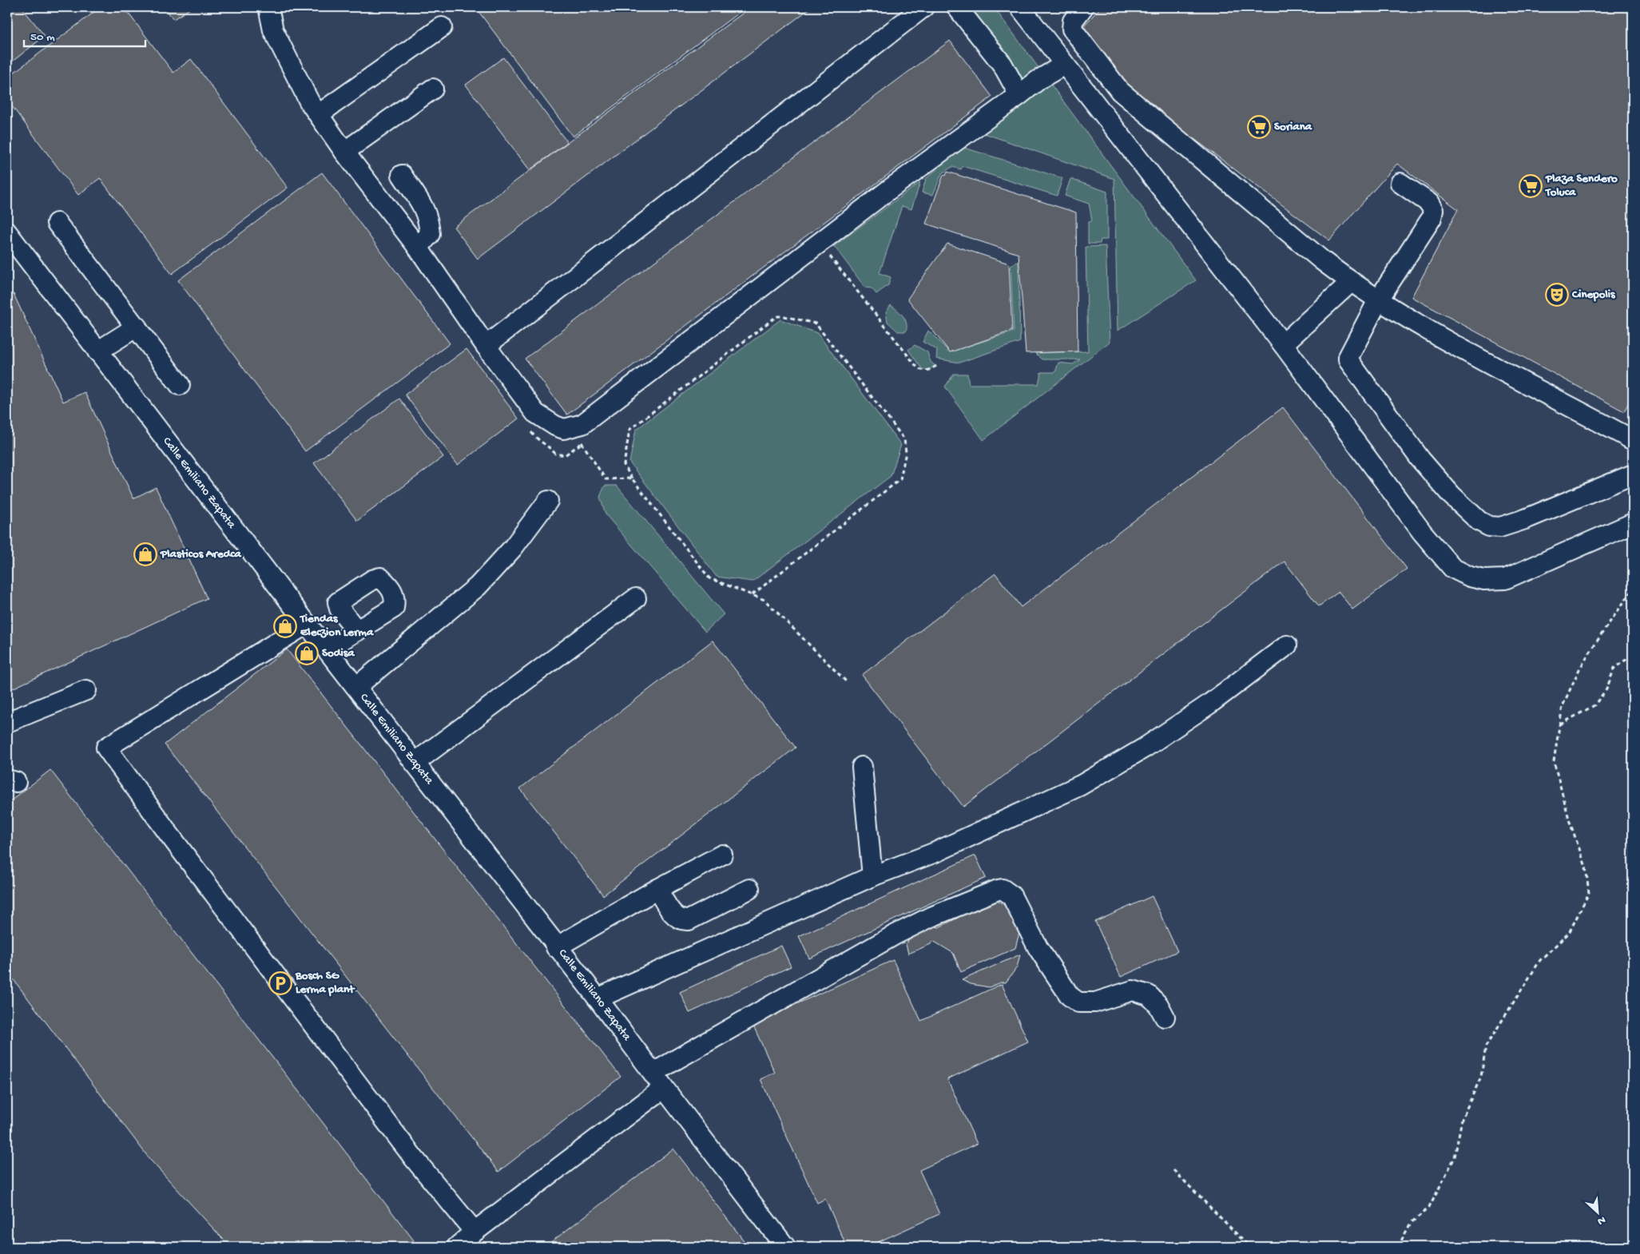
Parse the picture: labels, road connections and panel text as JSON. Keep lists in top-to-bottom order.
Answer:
{
  "streets": {
    "street": ["Calle Emiliano Zapata"]
  },
  "places": {
    "supermarket": ["Soriana", "Plaza Sendero Toluca"],
    "theatre": ["Cinepolis"],
    "shop": ["Plasticos Aredca", "Tiendas Eleczion Lerma", "Sodisa"],
    "parking": ["Bosch SG Lerma plant"]
  },
  "scale_bar": "50 m",
  "north": "bottom right"
}
